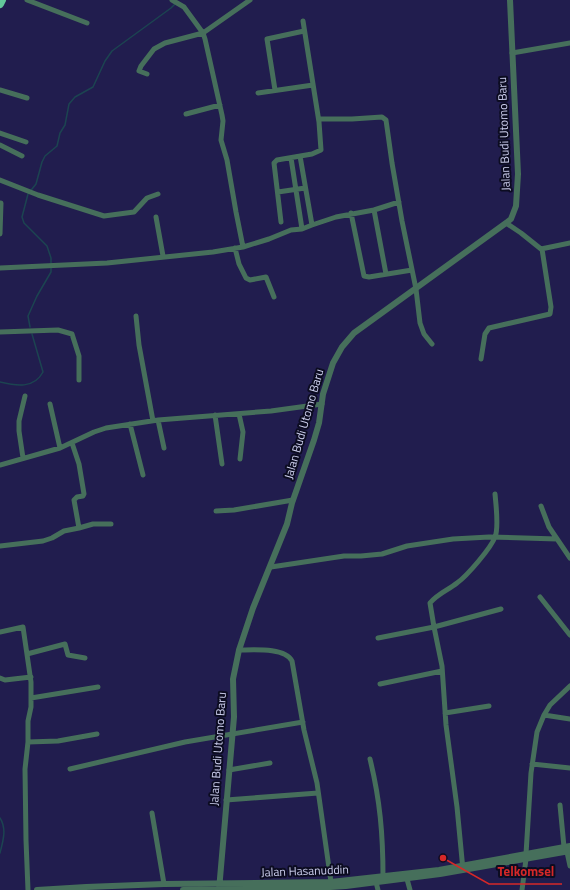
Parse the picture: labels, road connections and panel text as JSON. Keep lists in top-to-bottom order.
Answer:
{
  "streets": {
    "street": ["Jalan Budi Utomo Baru", "Jalan Hasanuddin"]
  },
  "crossings": [
    ["Jalan Budi Utomo Baru", "Jalan Hasanuddin"]
  ],
  "places": ["Telkomsel"]
}
